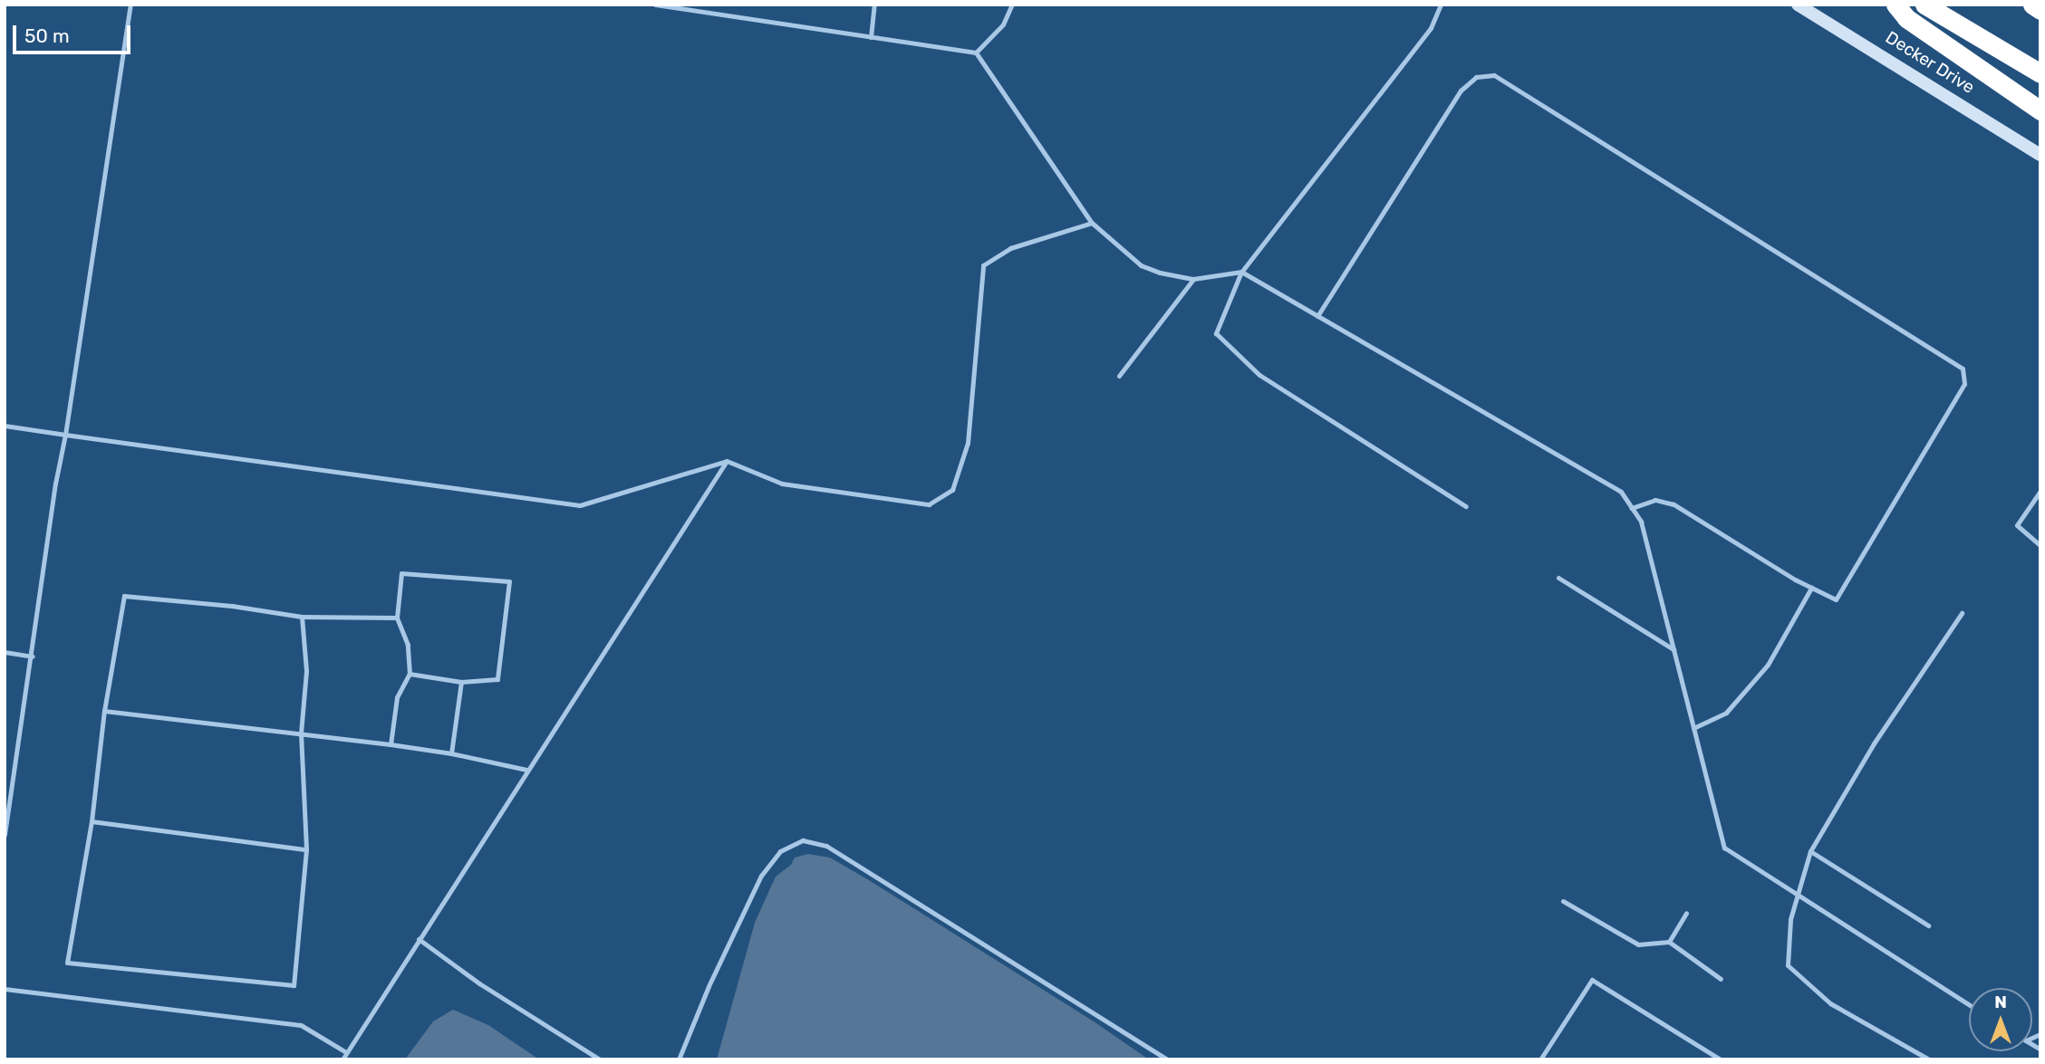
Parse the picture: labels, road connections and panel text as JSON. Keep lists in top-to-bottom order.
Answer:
{
  "streets": {
    "main road": ["Decker Drive"]
  },
  "scale_bar": "50 m",
  "north": "top"
}
